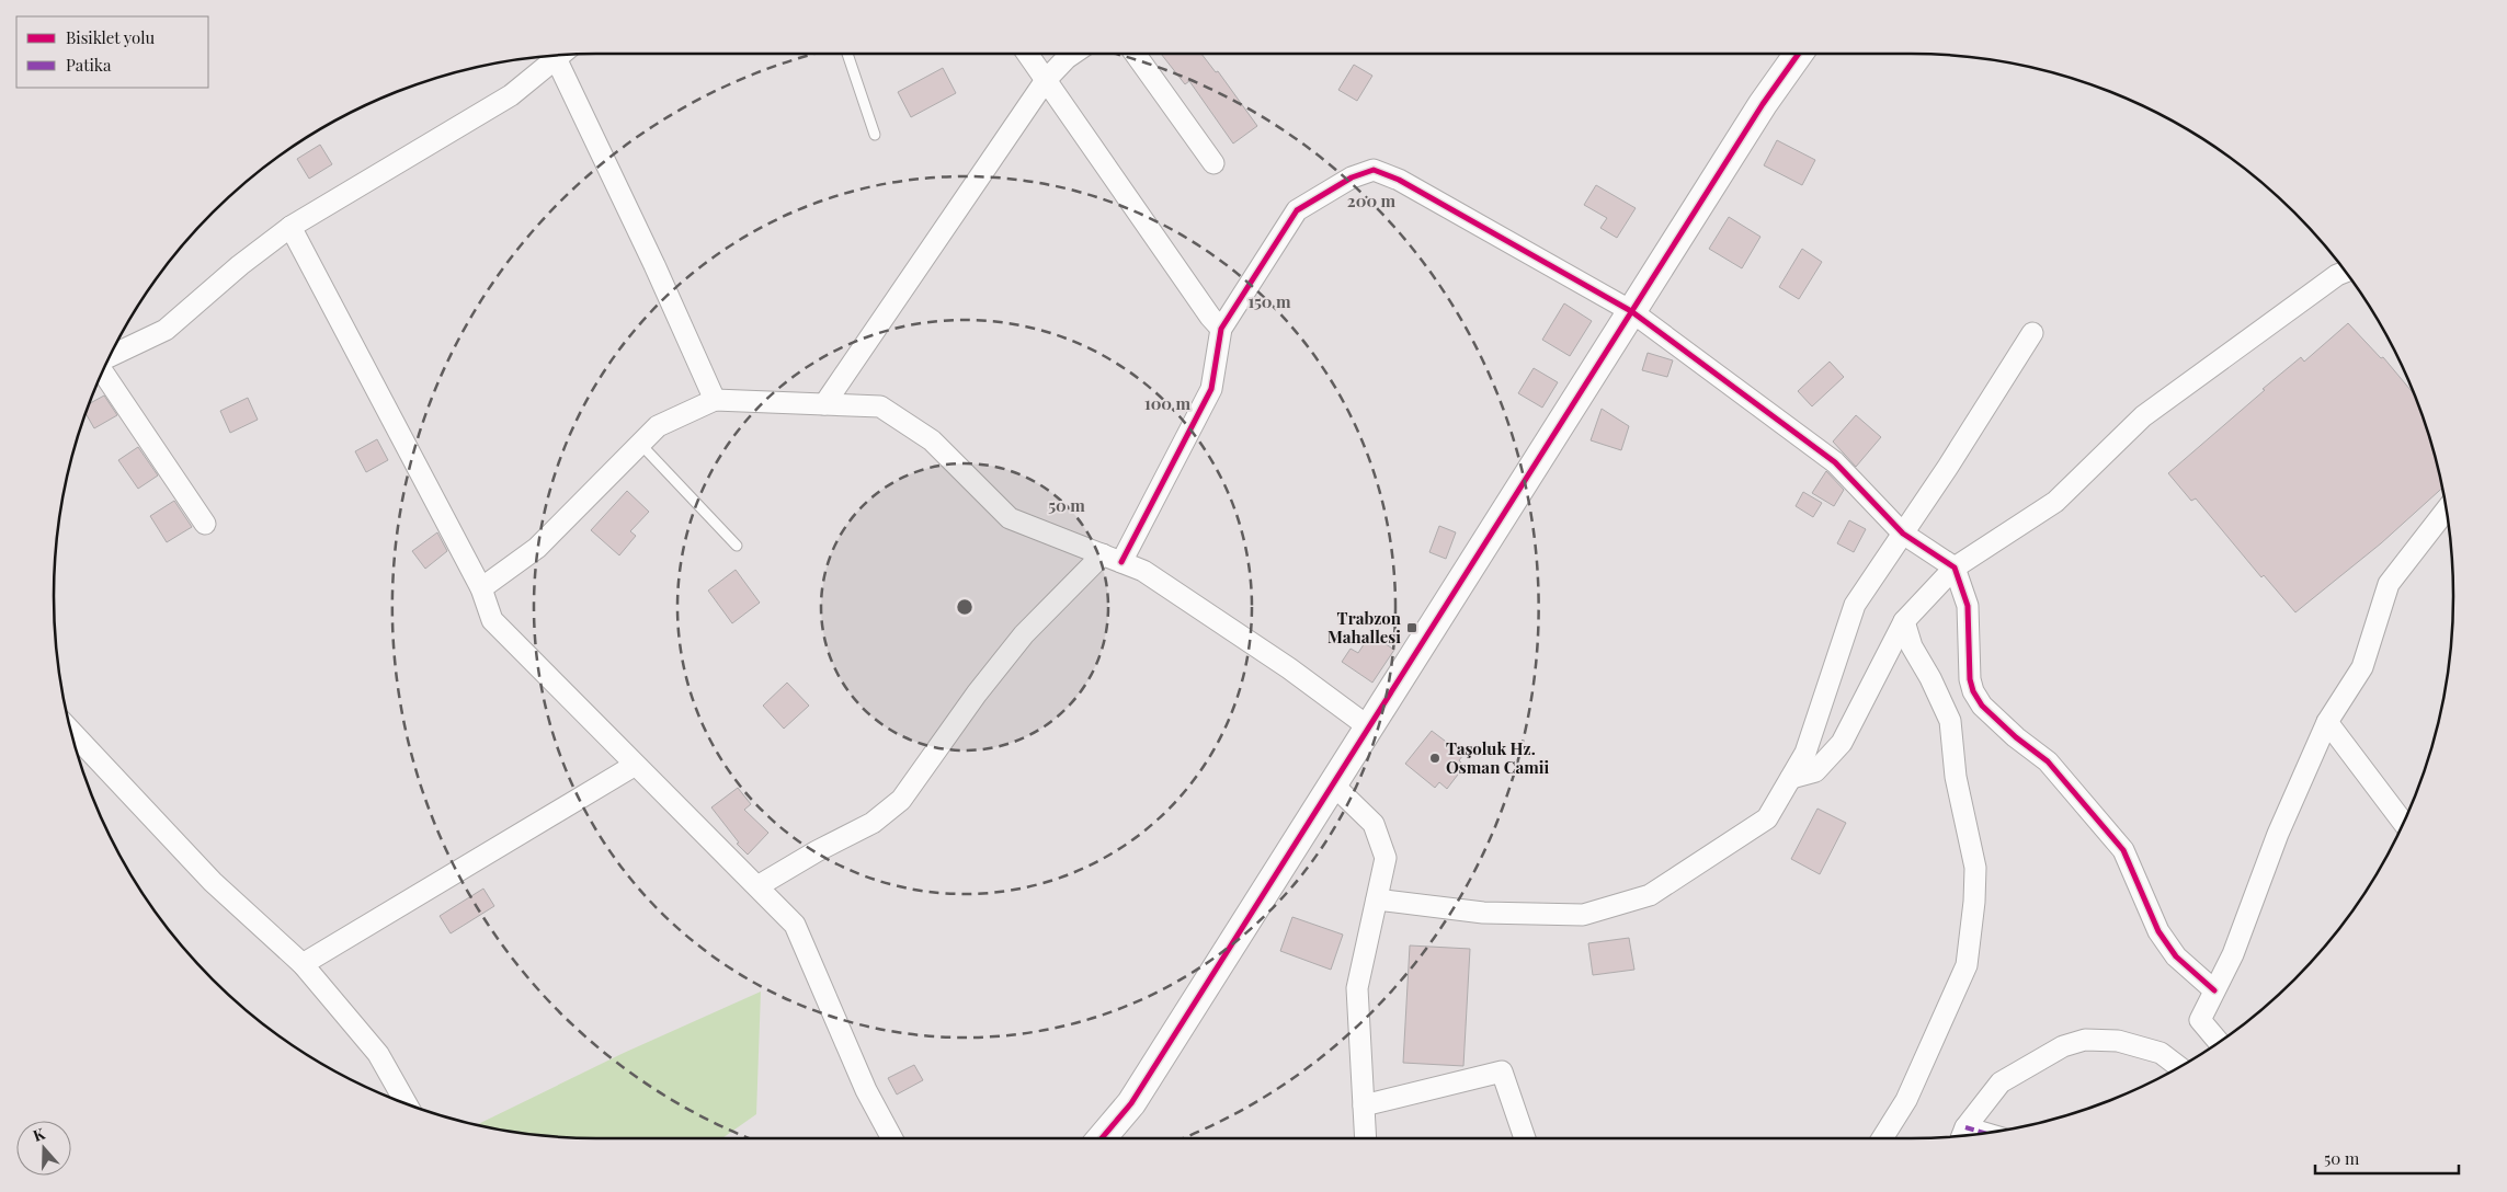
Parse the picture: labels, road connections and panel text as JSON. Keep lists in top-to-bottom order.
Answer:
{
  "places": {
    "transit": ["Trabzon Mahallesi"],
    "other": ["Taşoluk Hz. Osman Camii"]
  },
  "legend": ["Bisiklet yolu", "Patika"],
  "scale_bar": "50 m",
  "north": "top",
  "rings": [
    "200 m",
    "150 m",
    "100 m",
    "50 m"
  ]
}
